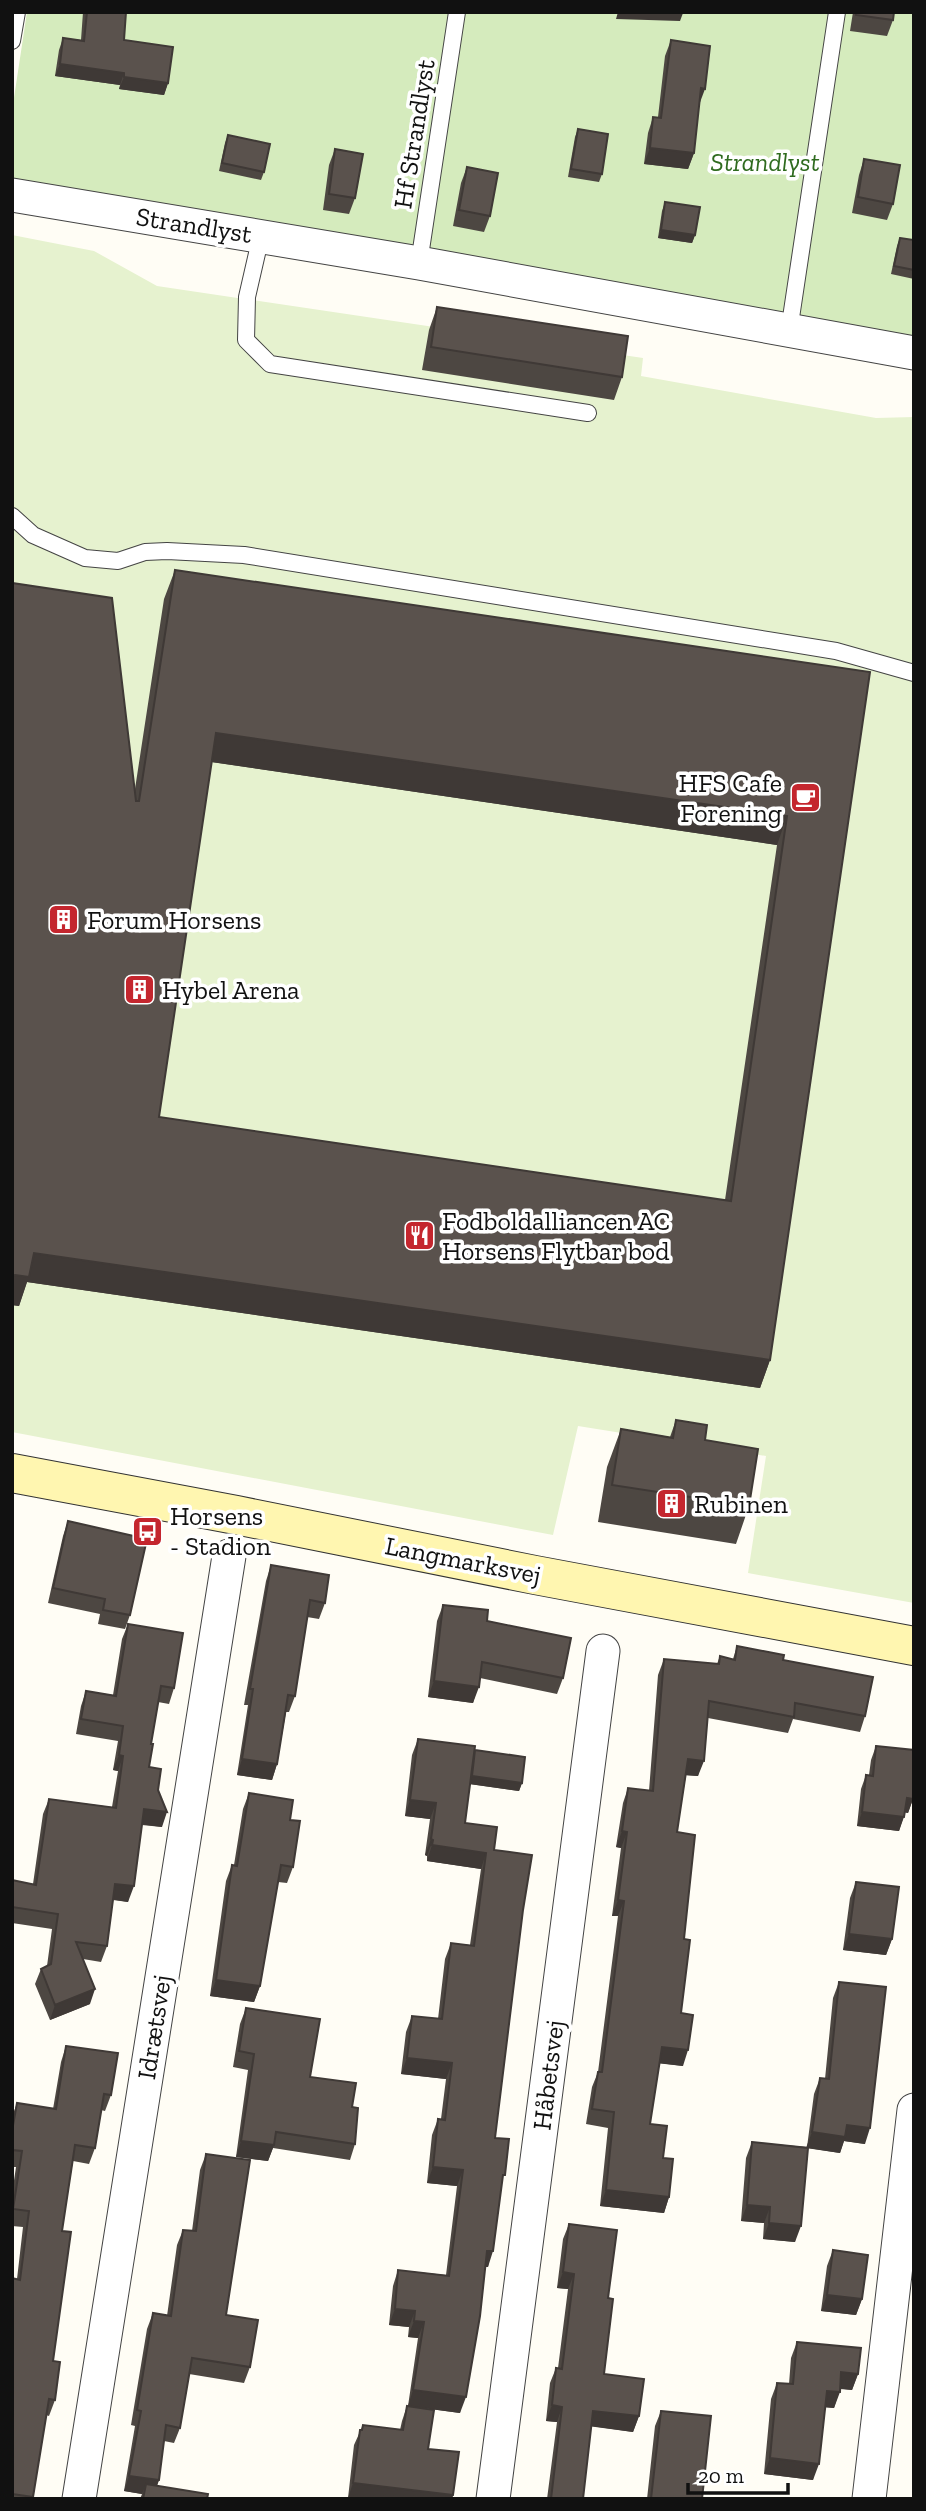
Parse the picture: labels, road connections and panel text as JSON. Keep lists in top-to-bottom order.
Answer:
{
  "streets": {
    "main road": ["Langmarksvej"],
    "street": ["Strandlyst", "Idrætsvej", "Håbetsvej"],
    "lane": ["Hf Strandlyst"]
  },
  "crossings": [
    ["Hf Strandlyst", "Strandlyst"]
  ],
  "parks": ["Strandlyst"],
  "places": {
    "cafe": ["HFS Cafe Forening"],
    "building": ["Forum Horsens", "Hybel Arena", "Rubinen"],
    "restaurant": ["Fodboldalliancen AC Horsens Flytbar bod"],
    "bus stop": ["Horsens - Stadion"]
  },
  "scale_bar": "20 m"
}
